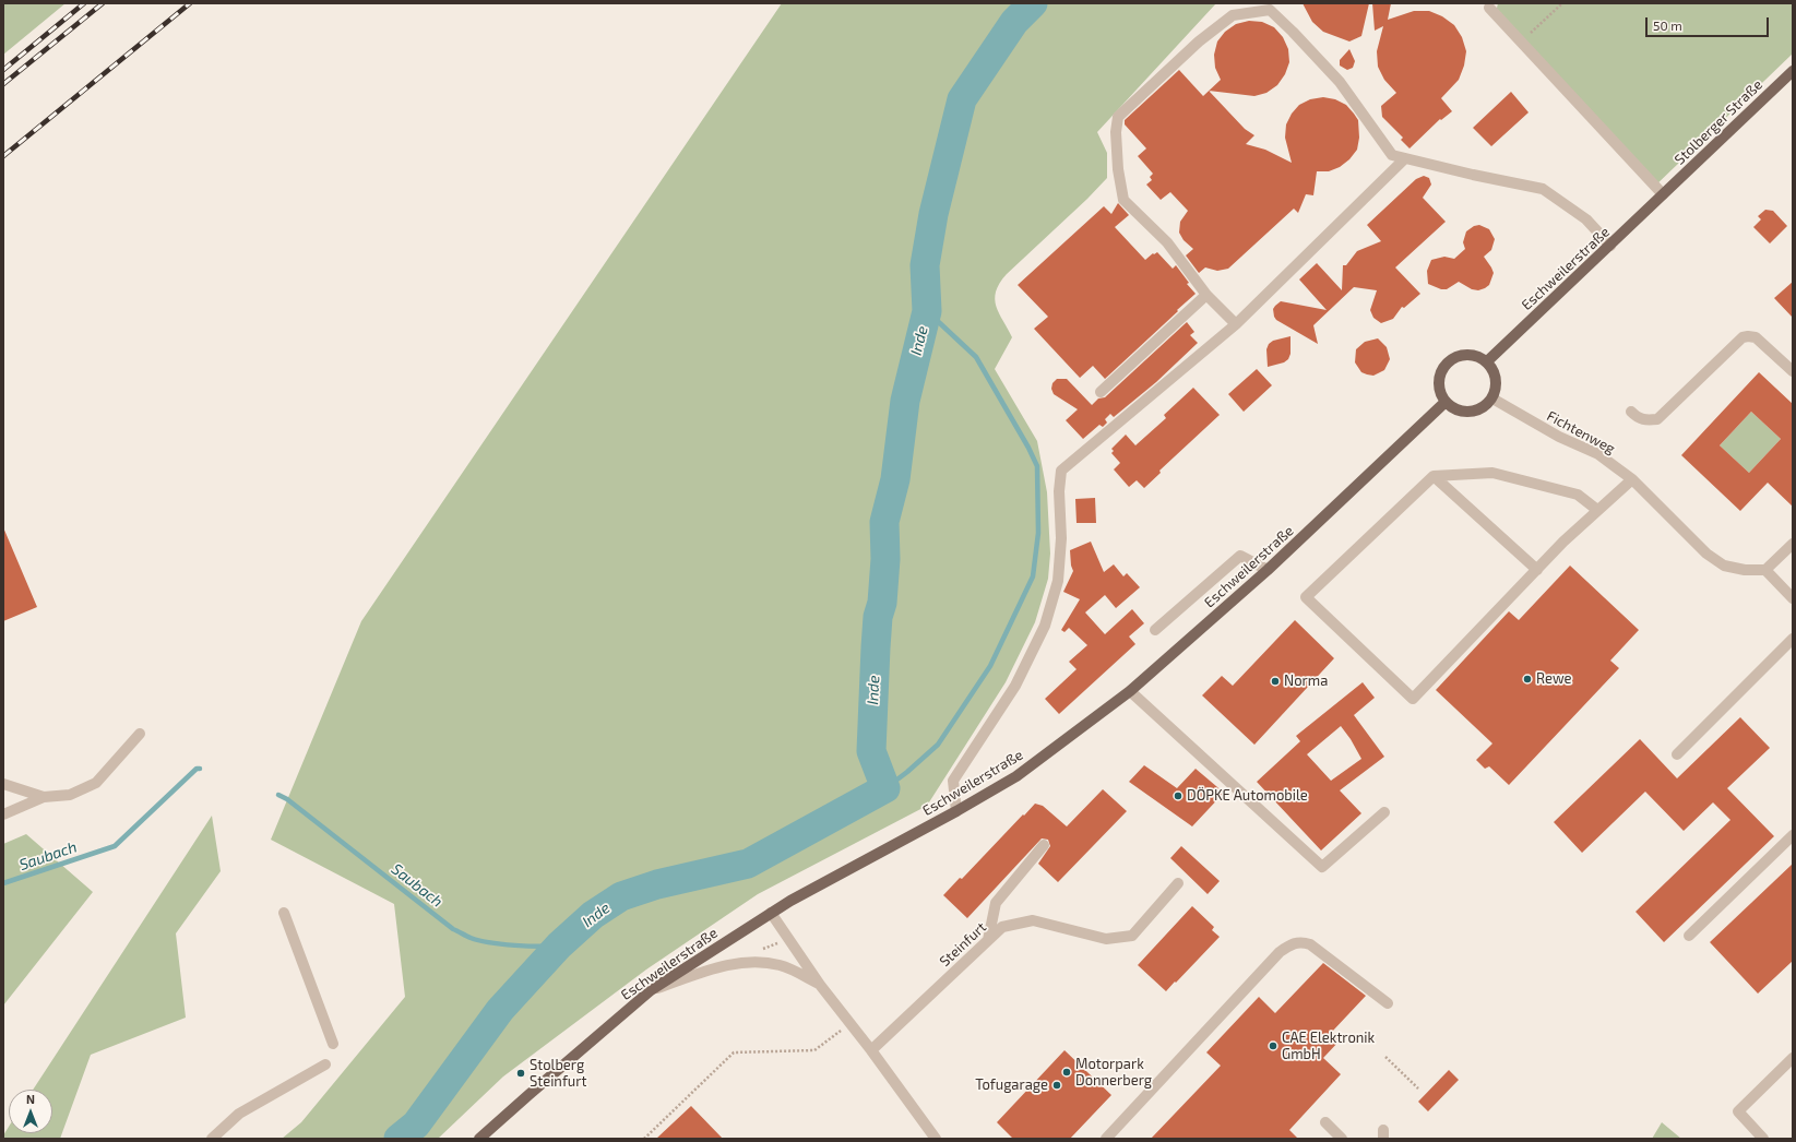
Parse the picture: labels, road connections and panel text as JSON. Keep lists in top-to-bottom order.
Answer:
{
  "streets": {
    "main road": ["Stolberger Straße", "Eschweilerstraße"],
    "street": ["Fichtenweg", "Steinfurt"]
  },
  "crossings": [
    ["Stolberger Straße", "Eschweilerstraße"],
    ["Eschweilerstraße", "Fichtenweg"]
  ],
  "water": ["Inde", "Saubach"],
  "places": [
    "Rewe",
    "Norma",
    "DÖPKE Automobile",
    "CAE Elektronik GmbH",
    "Motorpark Donnerberg",
    "Stolberg Steinfurt",
    "Tofugarage"
  ],
  "scale_bar": "50 m",
  "north": "top"
}
